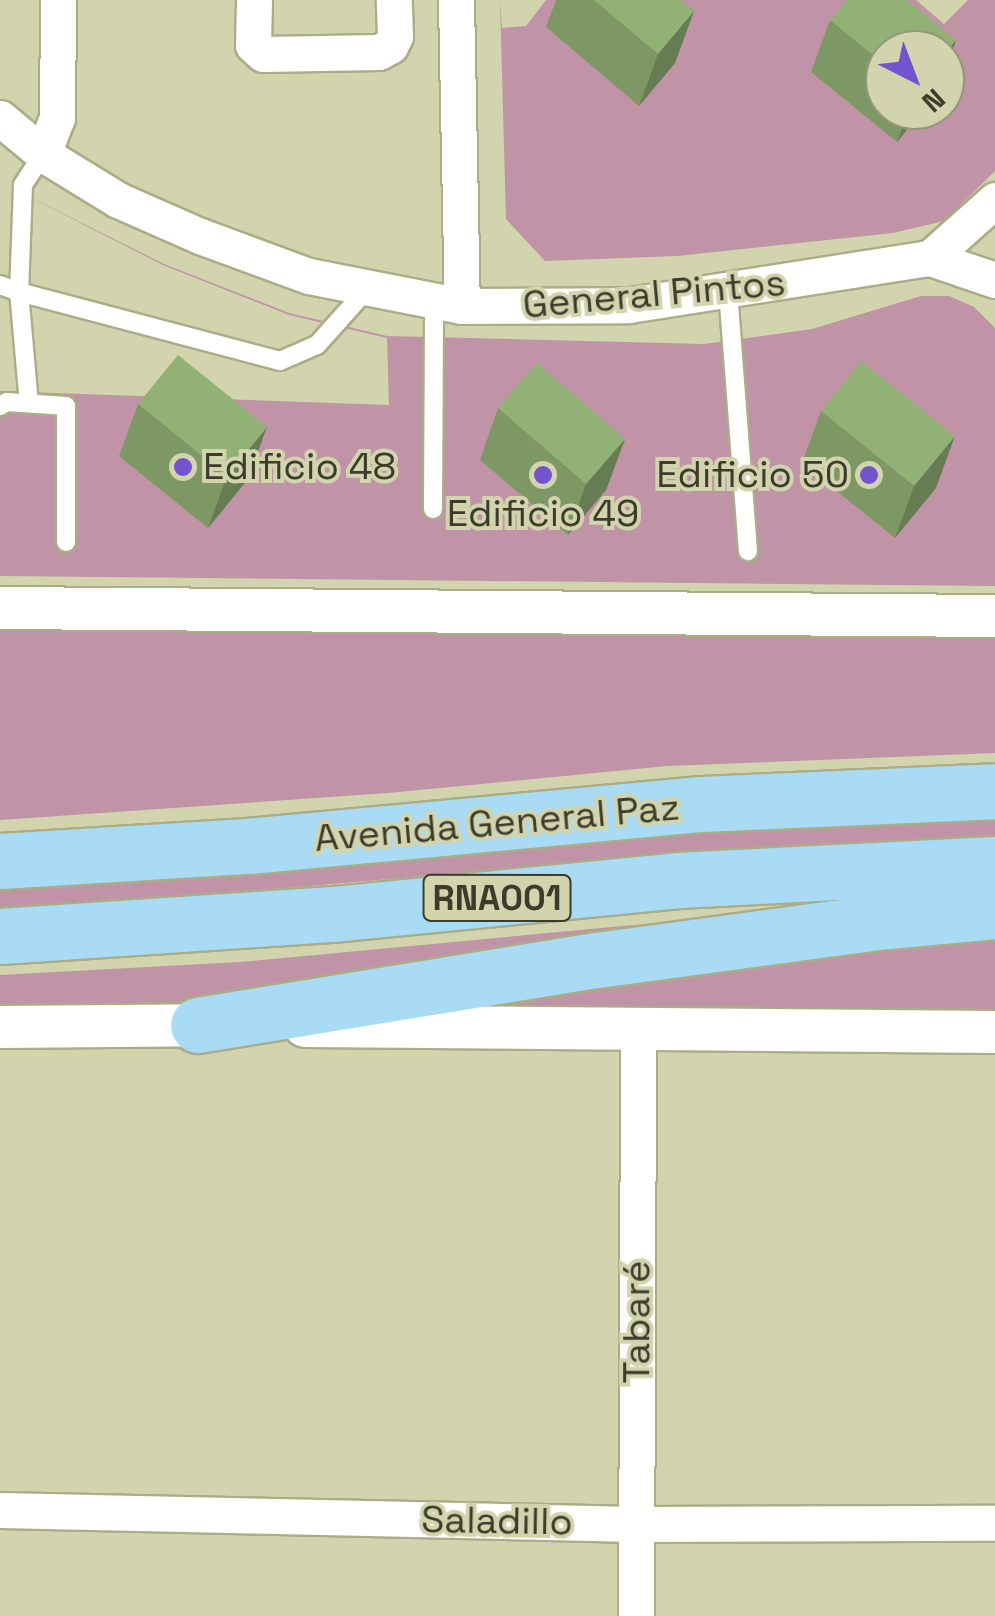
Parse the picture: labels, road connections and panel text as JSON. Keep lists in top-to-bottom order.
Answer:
{
  "streets": {
    "highway": ["Avenida General Paz", "RNA001"],
    "street": ["General Pintos", "Tabaré", "Saladillo"]
  },
  "crossings": [
    ["Tabaré", "Saladillo"]
  ],
  "places": ["Edificio 48", "Edificio 49", "Edificio 50"],
  "north": "bottom right"
}
